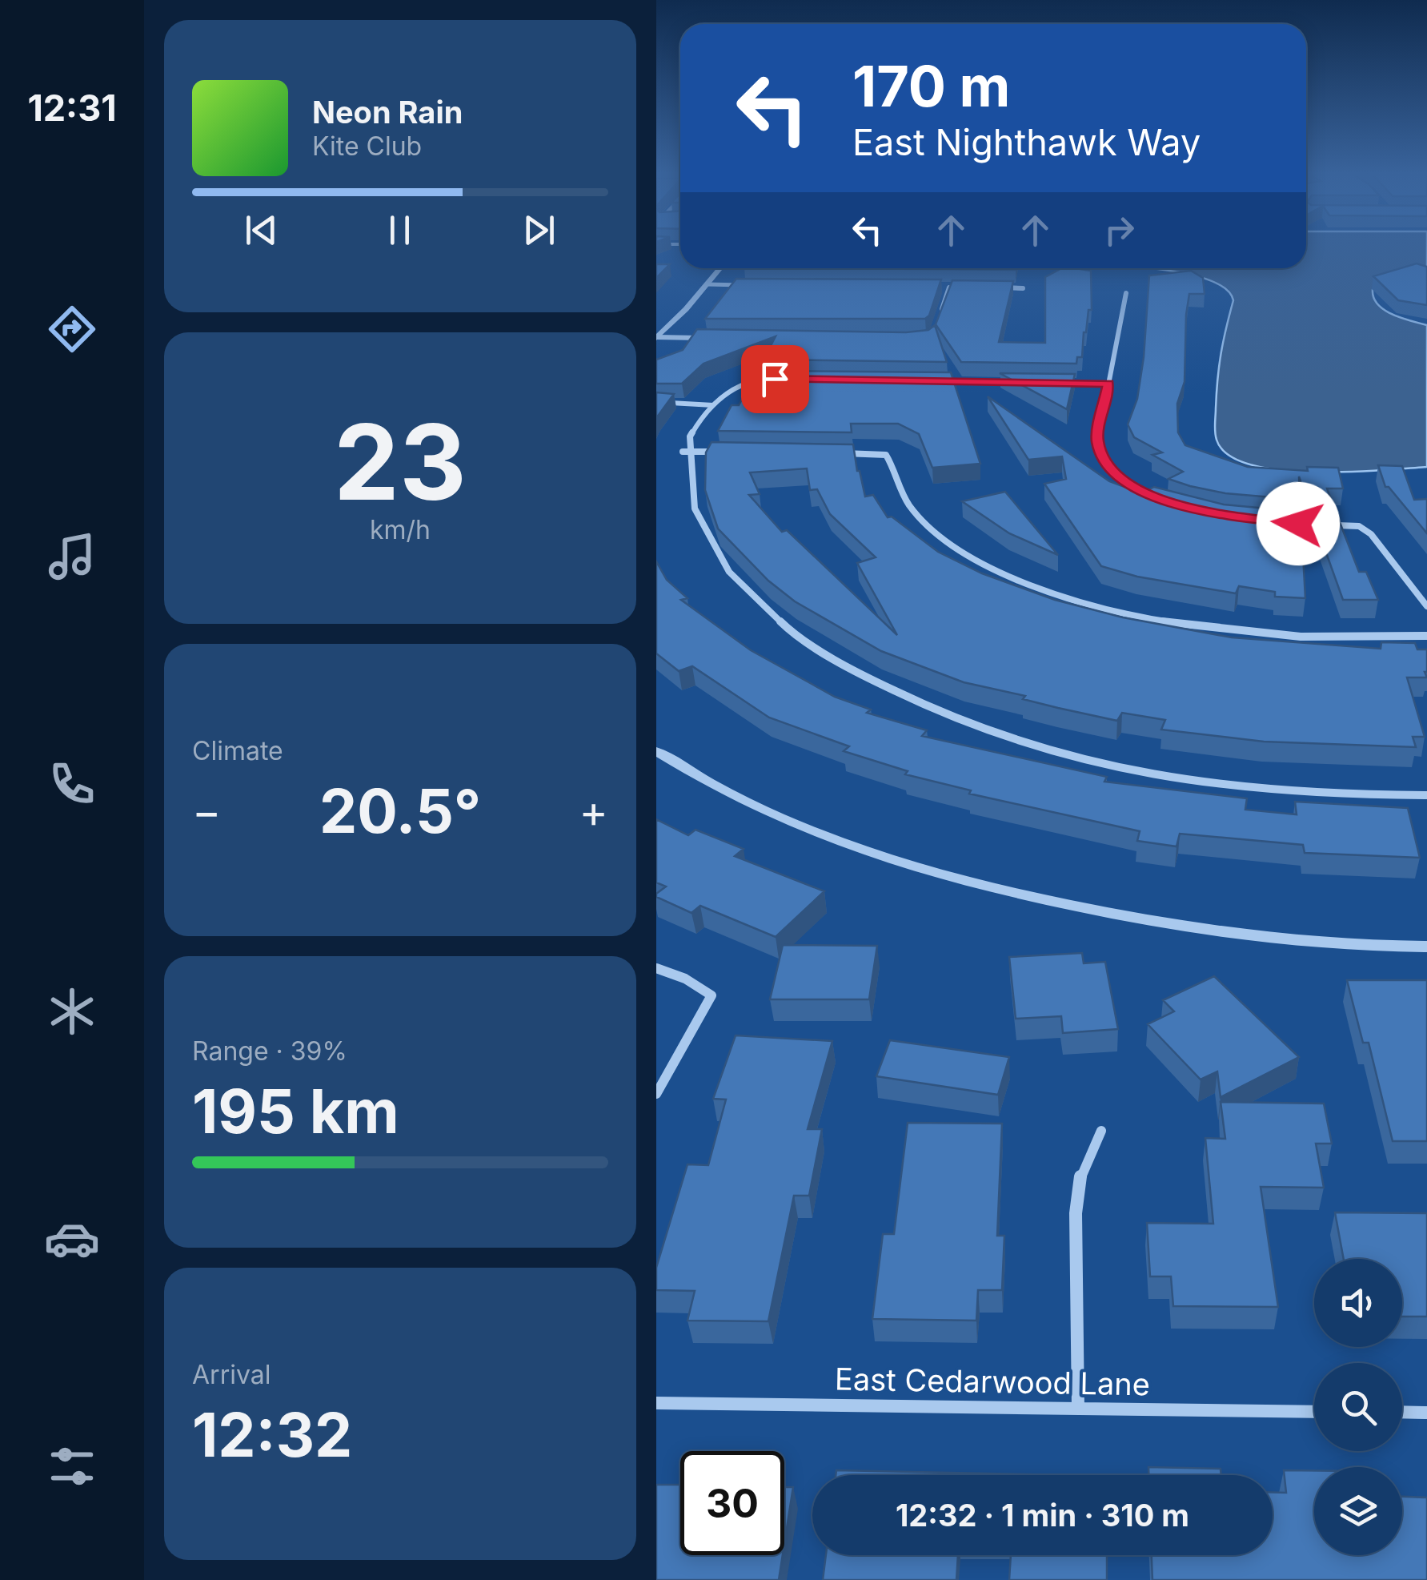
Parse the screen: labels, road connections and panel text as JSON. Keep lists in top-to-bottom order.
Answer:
{
  "streets": {
    "street": ["East Cedarwood Lane"]
  },
  "page": {
    "tabs": "12:31",
    "turn": ["170 m", "East Nighthawk Way"],
    "song": ["Neon Rain", "Kite Club"],
    "tile": [
      ["23", "km/h"],
      "Climate",
      ["Range · 39%", "195 km"],
      ["Arrival", "12:32"]
    ],
    "heat": ["−", "20.5°", "+"],
    "limit": "30",
    "trip": "12:32 · 1 min · 310 m"
  }
}
